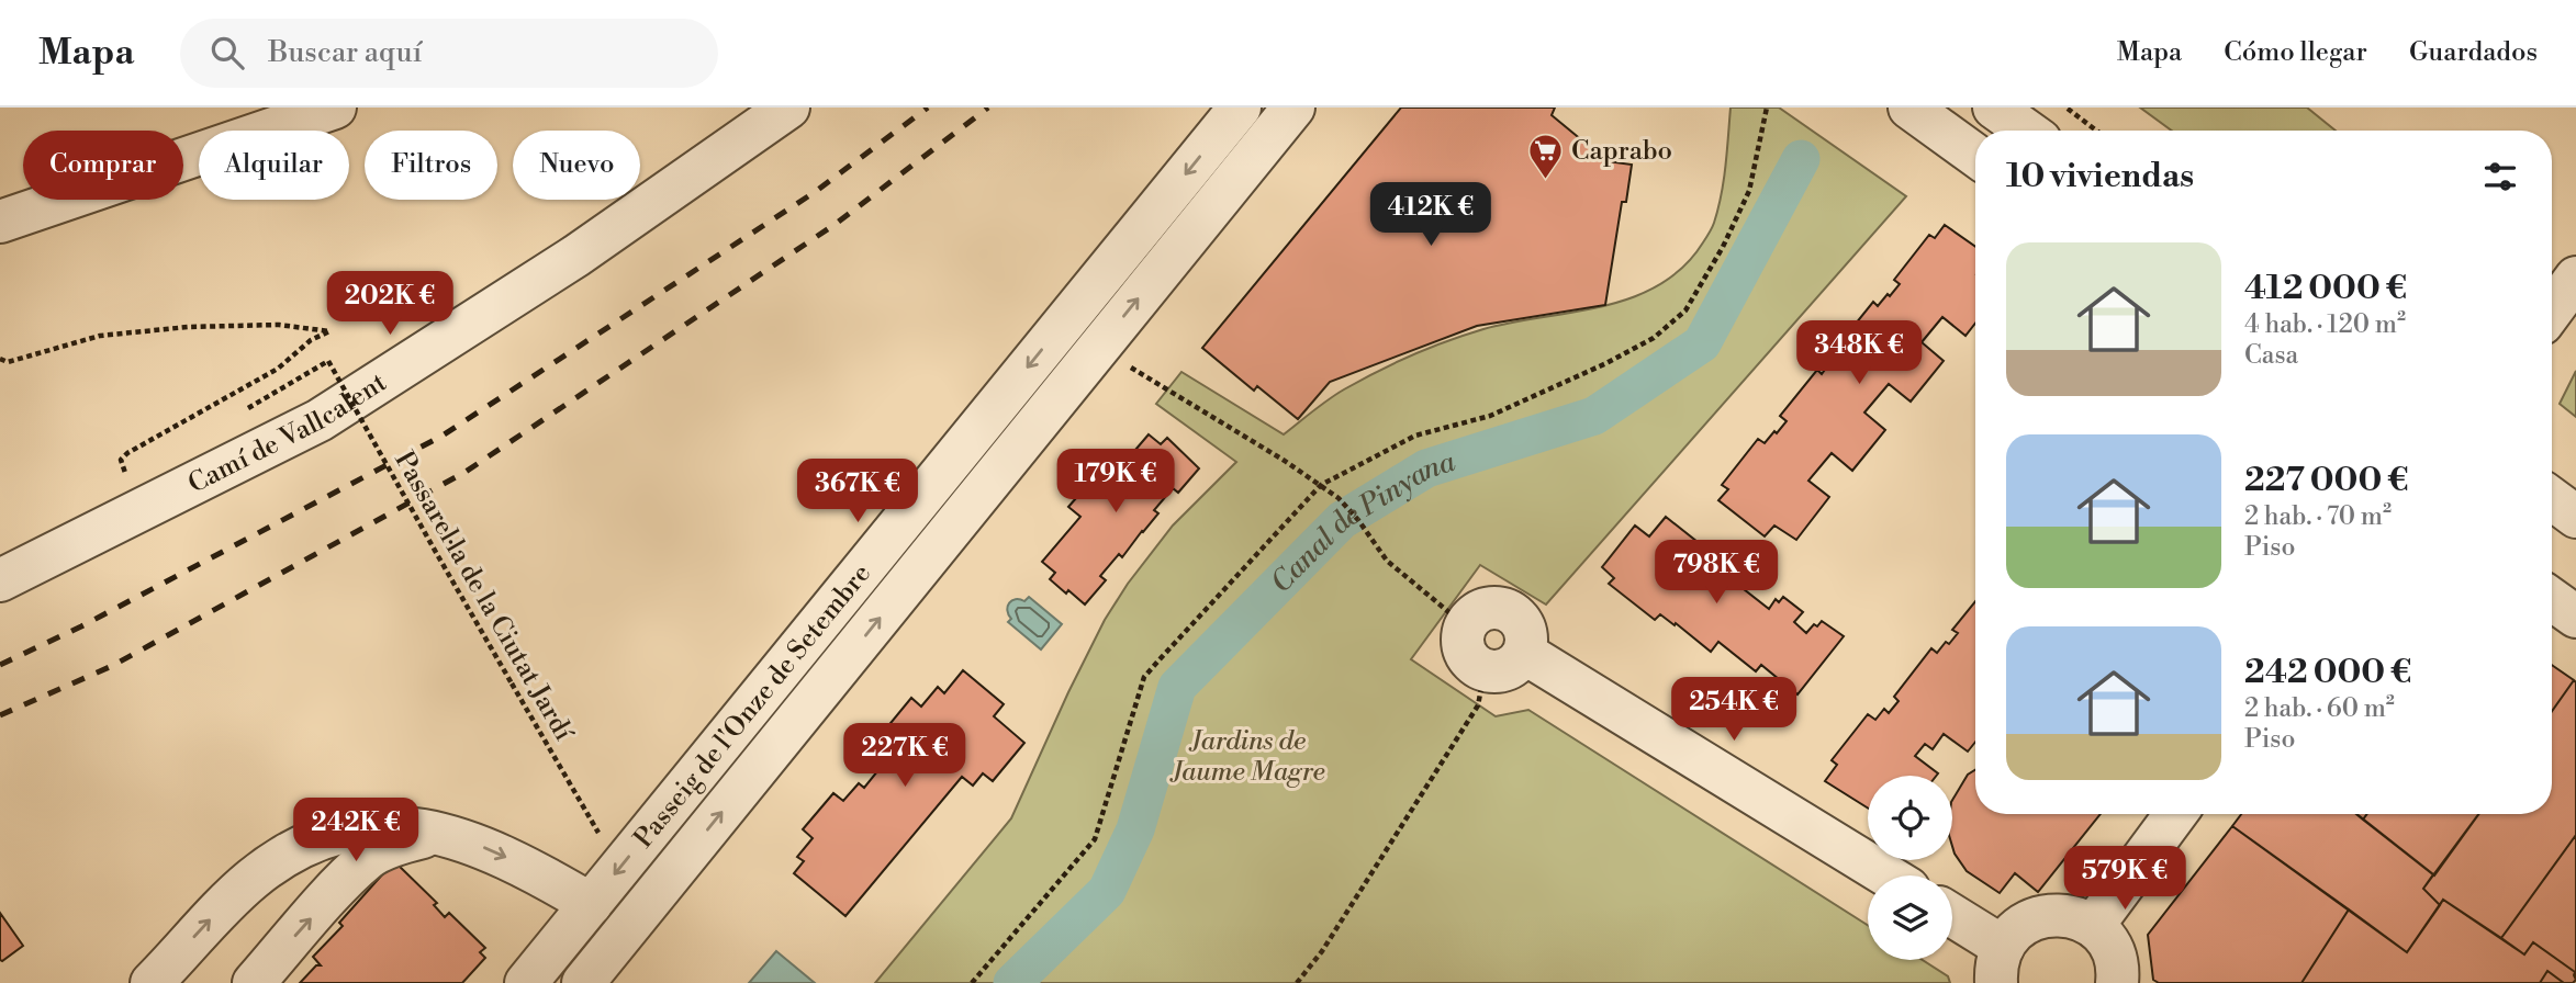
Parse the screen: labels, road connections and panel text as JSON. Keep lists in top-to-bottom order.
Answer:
{
  "streets": {
    "street": ["Camí de Vallcalent", "Passeig de l'Onze de Setembre"],
    "path": ["Passarel·la de la Ciutat Jardí"]
  },
  "water": ["Canal de Pinyana"],
  "parks": ["Jardins de Jaume Magre"],
  "places": {
    "supermarket": ["Caprabo"]
  },
  "page": {
    "header": "Mapa",
    "search": "Buscar aquí",
    "nav": ["Mapa", "Cómo llegar", "Guardados"],
    "chip": [
      "Comprar",
      "Alquilar",
      "Filtros",
      "Nuevo"
    ],
    "heading": "10 viviendas",
    "price": [
      "412K €",
      "202K €",
      "348K €",
      "179K €",
      "367K €",
      "798K €",
      "254K €",
      "227K €",
      "242K €",
      "579K €"
    ],
    "list": [
      {
        "name": "412 000 €",
        "note": "4 hab. · 120 m² · Casa"
      },
      {
        "name": "227 000 €",
        "note": "2 hab. · 70 m² · Piso"
      },
      {
        "name": "242 000 €",
        "note": "2 hab. · 60 m² · Piso"
      }
    ]
  }
}
